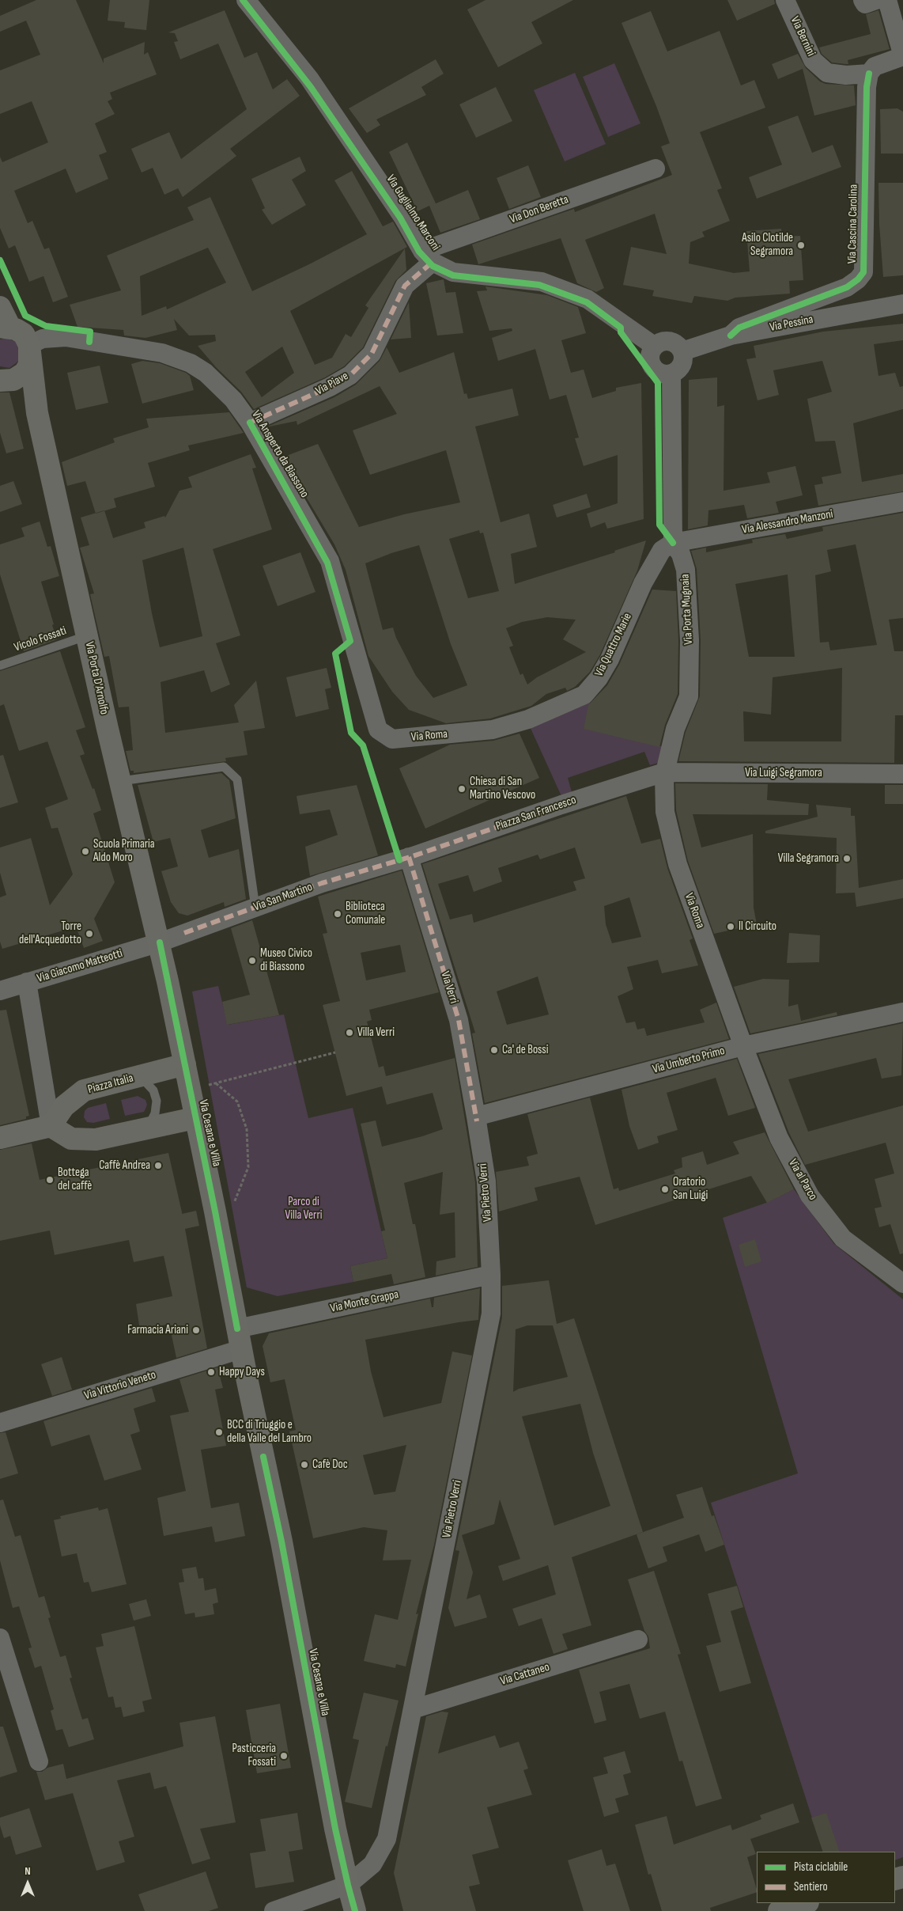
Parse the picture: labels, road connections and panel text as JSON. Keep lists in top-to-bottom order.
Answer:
{
  "streets": {
    "main road": ["Via Porta D'Arnolfo", "Piazza Italia", "Via Cesana e Villa"],
    "street": [
      "Via Bernini",
      "Via Don Beretta",
      "Via Guglielmo Marconi",
      "Via Cascina Carolina",
      "Via Pessina",
      "Via Piave",
      "Via Ansperto da Biassono",
      "Via Alessandro Manzoni",
      "Via Porta Mugnaia",
      "Via Quattro Marie",
      "Via Roma",
      "Via Luigi Segramora",
      "Piazza San Francesco",
      "Via San Martino",
      "Via Giacomo Matteotti",
      "Via Verri",
      "Via Umberto Primo",
      "Via al Parco",
      "Via Pietro Verri",
      "Via Monte Grappa",
      "Via Vittorio Veneto",
      "Via Cattaneo"
    ],
    "lane": ["Vicolo Fossati"]
  },
  "crossings": [
    ["Via Bernini", "Via Cascina Carolina"],
    ["Via Don Beretta", "Via Guglielmo Marconi"],
    ["Via Don Beretta", "Via Piave"],
    ["Via Guglielmo Marconi", "Via Pessina"],
    ["Via Guglielmo Marconi", "Via Piave"],
    ["Via Guglielmo Marconi", "Via Porta Mugnaia"],
    ["Via Cascina Carolina", "Via Pessina"],
    ["Via Pessina", "Via Porta Mugnaia"],
    ["Via Piave", "Via Ansperto da Biassono"],
    ["Via Ansperto da Biassono", "Via Porta D'Arnolfo"],
    ["Via Ansperto da Biassono", "Via Roma"],
    ["Via Alessandro Manzoni", "Via Porta Mugnaia"],
    ["Via Alessandro Manzoni", "Via Quattro Marie"],
    ["Via Porta Mugnaia", "Via Quattro Marie"],
    ["Via Porta Mugnaia", "Via Roma"],
    ["Via Porta Mugnaia", "Via Luigi Segramora"],
    ["Via Porta Mugnaia", "Piazza San Francesco"],
    ["Vicolo Fossati", "Via Porta D'Arnolfo"],
    ["Via Quattro Marie", "Via Roma"],
    ["Via Porta D'Arnolfo", "Via San Martino"],
    ["Via Porta D'Arnolfo", "Via Giacomo Matteotti"],
    ["Via Porta D'Arnolfo", "Via Cesana e Villa"],
    ["Via Roma", "Via Luigi Segramora"],
    ["Via Roma", "Piazza San Francesco"],
    ["Via Roma", "Via Umberto Primo"],
    ["Via Roma", "Via al Parco"],
    ["Via Luigi Segramora", "Piazza San Francesco"],
    ["Piazza San Francesco", "Via San Martino"],
    ["Piazza San Francesco", "Via Verri"],
    ["Via San Martino", "Via Giacomo Matteotti"],
    ["Via San Martino", "Via Verri"],
    ["Via San Martino", "Via Cesana e Villa"],
    ["Via Giacomo Matteotti", "Via Cesana e Villa"],
    ["Via Verri", "Via Umberto Primo"],
    ["Via Verri", "Via Pietro Verri"],
    ["Via Umberto Primo", "Via al Parco"],
    ["Via Umberto Primo", "Via Pietro Verri"],
    ["Piazza Italia", "Via Cesana e Villa"],
    ["Via Cesana e Villa", "Via Pietro Verri"],
    ["Via Cesana e Villa", "Via Monte Grappa"],
    ["Via Cesana e Villa", "Via Vittorio Veneto"],
    ["Via Pietro Verri", "Via Monte Grappa"],
    ["Via Pietro Verri", "Via Cattaneo"],
    ["Via Monte Grappa", "Via Vittorio Veneto"]
  ],
  "parks": ["Parco di Villa Verri"],
  "places": [
    "Asilo Clotilde Segramora",
    "Chiesa di San Martino Vescovo",
    "Scuola Primaria Aldo Moro",
    "Villa Segramora",
    "Biblioteca Comunale",
    "Il Circuito",
    "Torre dell'Acquedotto",
    "Museo Civico di Biassono",
    "Villa Verri",
    "Ca' de Bossi",
    "Caffè Andrea",
    "Bottega del caffè",
    "Oratorio San Luigi",
    "Farmacia Ariani",
    "Happy Days",
    "BCC di Triuggio e della Valle del Lambro",
    "Cafè Doc",
    "Pasticceria Fossati"
  ],
  "legend": ["Pista ciclabile", "Sentiero"],
  "north": "top"
}
